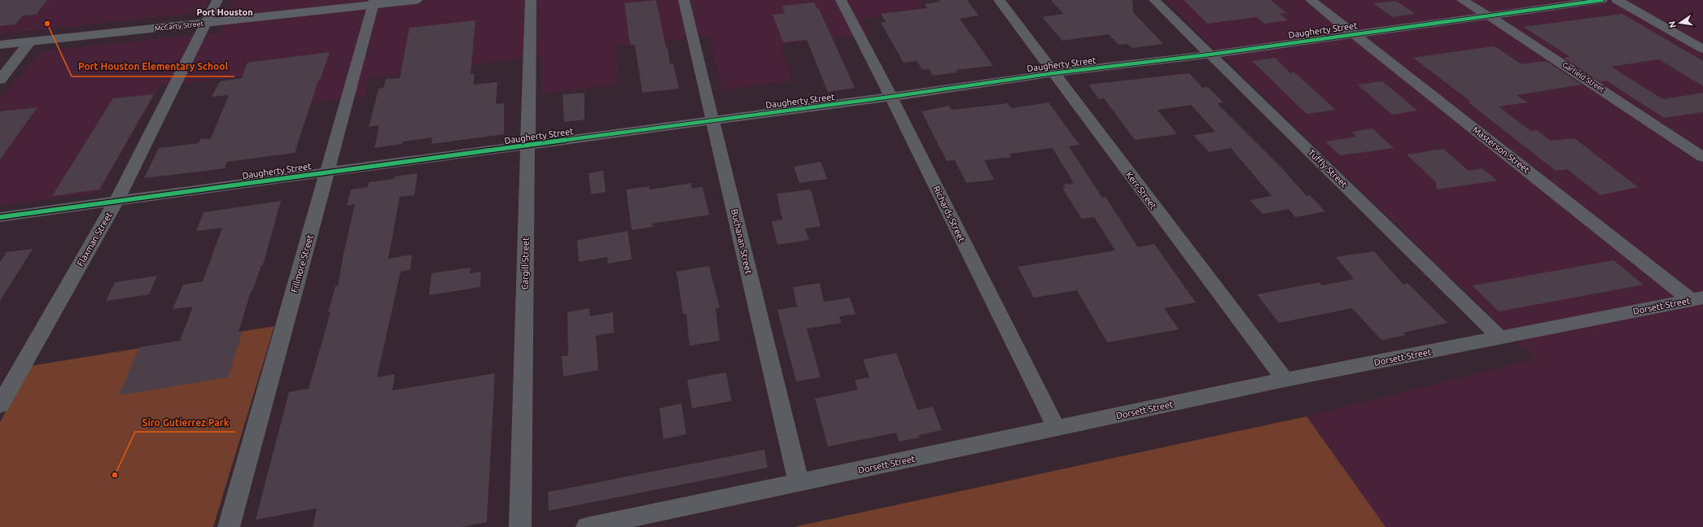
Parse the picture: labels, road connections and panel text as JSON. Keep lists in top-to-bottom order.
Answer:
{
  "streets": {
    "main road": ["McCarty Street"],
    "street": [
      "Daugherty Street",
      "Garfield Street",
      "Masterson Street",
      "Tuffly Street",
      "Kerr Street",
      "Richards Street",
      "Flaxman Street",
      "Buchanan Street",
      "Fillmore Street",
      "Cargill Street",
      "Dorsett Street"
    ]
  },
  "crossings": [
    ["McCarty Street", "Flaxman Street"],
    ["McCarty Street", "Fillmore Street"],
    ["Daugherty Street", "Garfield Street"],
    ["Daugherty Street", "Masterson Street"],
    ["Daugherty Street", "Tuffly Street"],
    ["Daugherty Street", "Kerr Street"],
    ["Daugherty Street", "Richards Street"],
    ["Daugherty Street", "Flaxman Street"],
    ["Daugherty Street", "Buchanan Street"],
    ["Daugherty Street", "Fillmore Street"],
    ["Daugherty Street", "Cargill Street"],
    ["Masterson Street", "Dorsett Street"],
    ["Tuffly Street", "Dorsett Street"],
    ["Kerr Street", "Dorsett Street"],
    ["Richards Street", "Dorsett Street"],
    ["Buchanan Street", "Dorsett Street"]
  ],
  "districts": ["Port Houston"],
  "places": ["Port Houston Elementary School", "Siro Gutierrez Park"],
  "north": "left"
}
